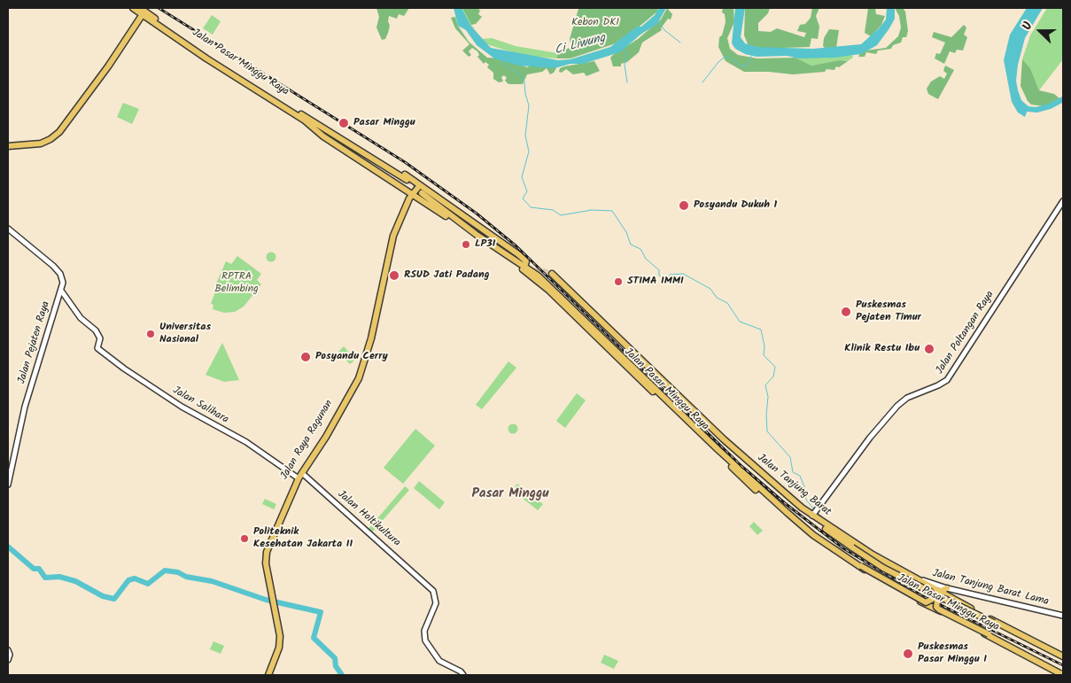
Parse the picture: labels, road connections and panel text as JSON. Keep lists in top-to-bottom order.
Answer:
{
  "streets": {
    "main road": ["Jalan Pasar Minggu Raya", "Jalan Raya Ragunan", "Jalan Tanjung Barat"],
    "street": [
      "Jalan Poltangan Raya",
      "Jalan Pejaten Raya",
      "Jalan Salihara",
      "Jalan Holtikultura",
      "Jalan Tanjung Barat Lama"
    ]
  },
  "crossings": [
    ["Jalan Pasar Minggu Raya", "Jalan Raya Ragunan"],
    ["Jalan Poltangan Raya", "Jalan Tanjung Barat"],
    ["Jalan Pejaten Raya", "Jalan Salihara"],
    ["Jalan Salihara", "Jalan Raya Ragunan"],
    ["Jalan Raya Ragunan", "Jalan Holtikultura"],
    ["Jalan Tanjung Barat", "Jalan Tanjung Barat Lama"]
  ],
  "districts": ["Pasar Minggu"],
  "water": ["Ci Liwung"],
  "parks": ["Kebon DKI", "RPTRA Belimbing"],
  "places": [
    "Pasar Minggu",
    "Posyandu Dukuh 1",
    "LP3I",
    "RSUD Jati Padang",
    "STIMA IMMI",
    "Puskesmas Pejaten Timur",
    "Universitas Nasional",
    "Klinik Restu Ibu",
    "Posyandu Cerry",
    "Politeknik Kesehatan Jakarta II",
    "Puskesmas Pasar Minggu I"
  ],
  "north": "left"
}
